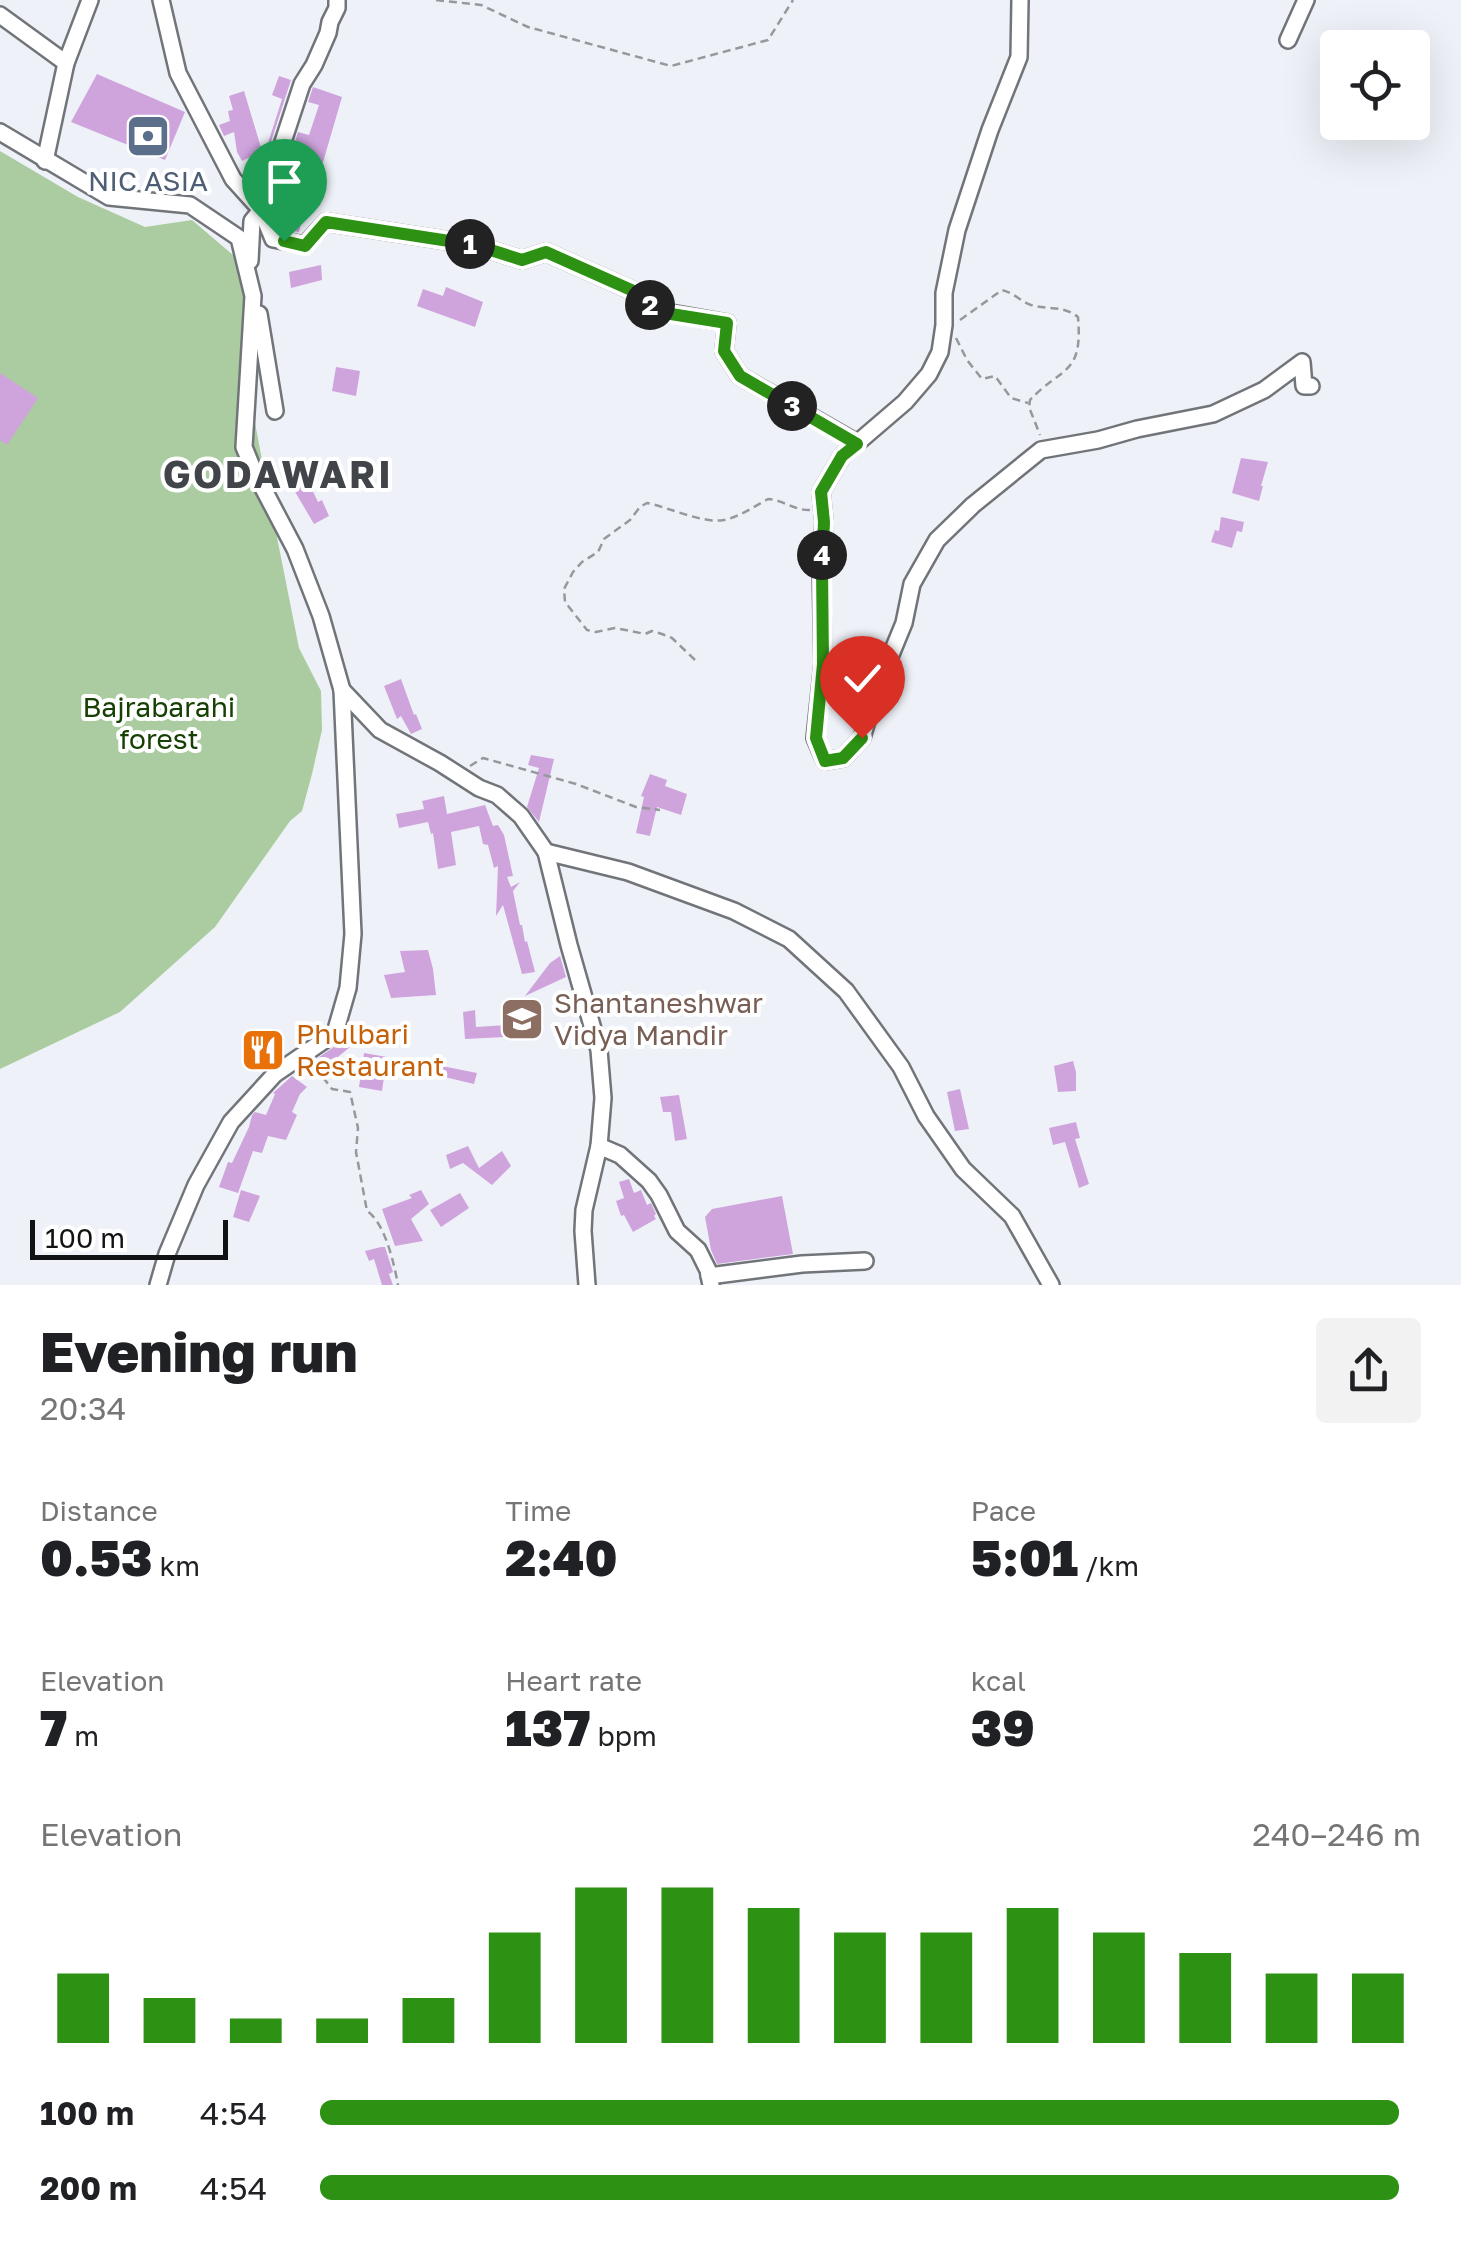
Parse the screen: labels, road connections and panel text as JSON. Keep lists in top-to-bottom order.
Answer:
{
  "districts": ["GODAWARI"],
  "parks": ["Bajrabarahi forest"],
  "places": {
    "bank": ["NIC ASIA"],
    "school or university": ["Shantaneshwar Vidya Mandir"],
    "restaurant": ["Phulbari Restaurant"]
  },
  "scale_bar": "100 m",
  "page": {
    "pins": [
      "1",
      "2",
      "3",
      "4"
    ],
    "scale": "100 m",
    "heading": ["Evening run", "20:34"],
    "stats": [
      ["Distance", "0.53 km"],
      ["Time", "2:40"],
      ["Pace", "5:01 /km"],
      ["Elevation", "7 m"],
      ["Heart rate", "137 bpm"],
      ["kcal", "39"]
    ],
    "chart": ["Elevation", "240–246 m"],
    "list": [
      {
        "name": "100 m",
        "note": "4:54"
      },
      {
        "name": "200 m",
        "note": "4:54"
      }
    ]
  }
}
